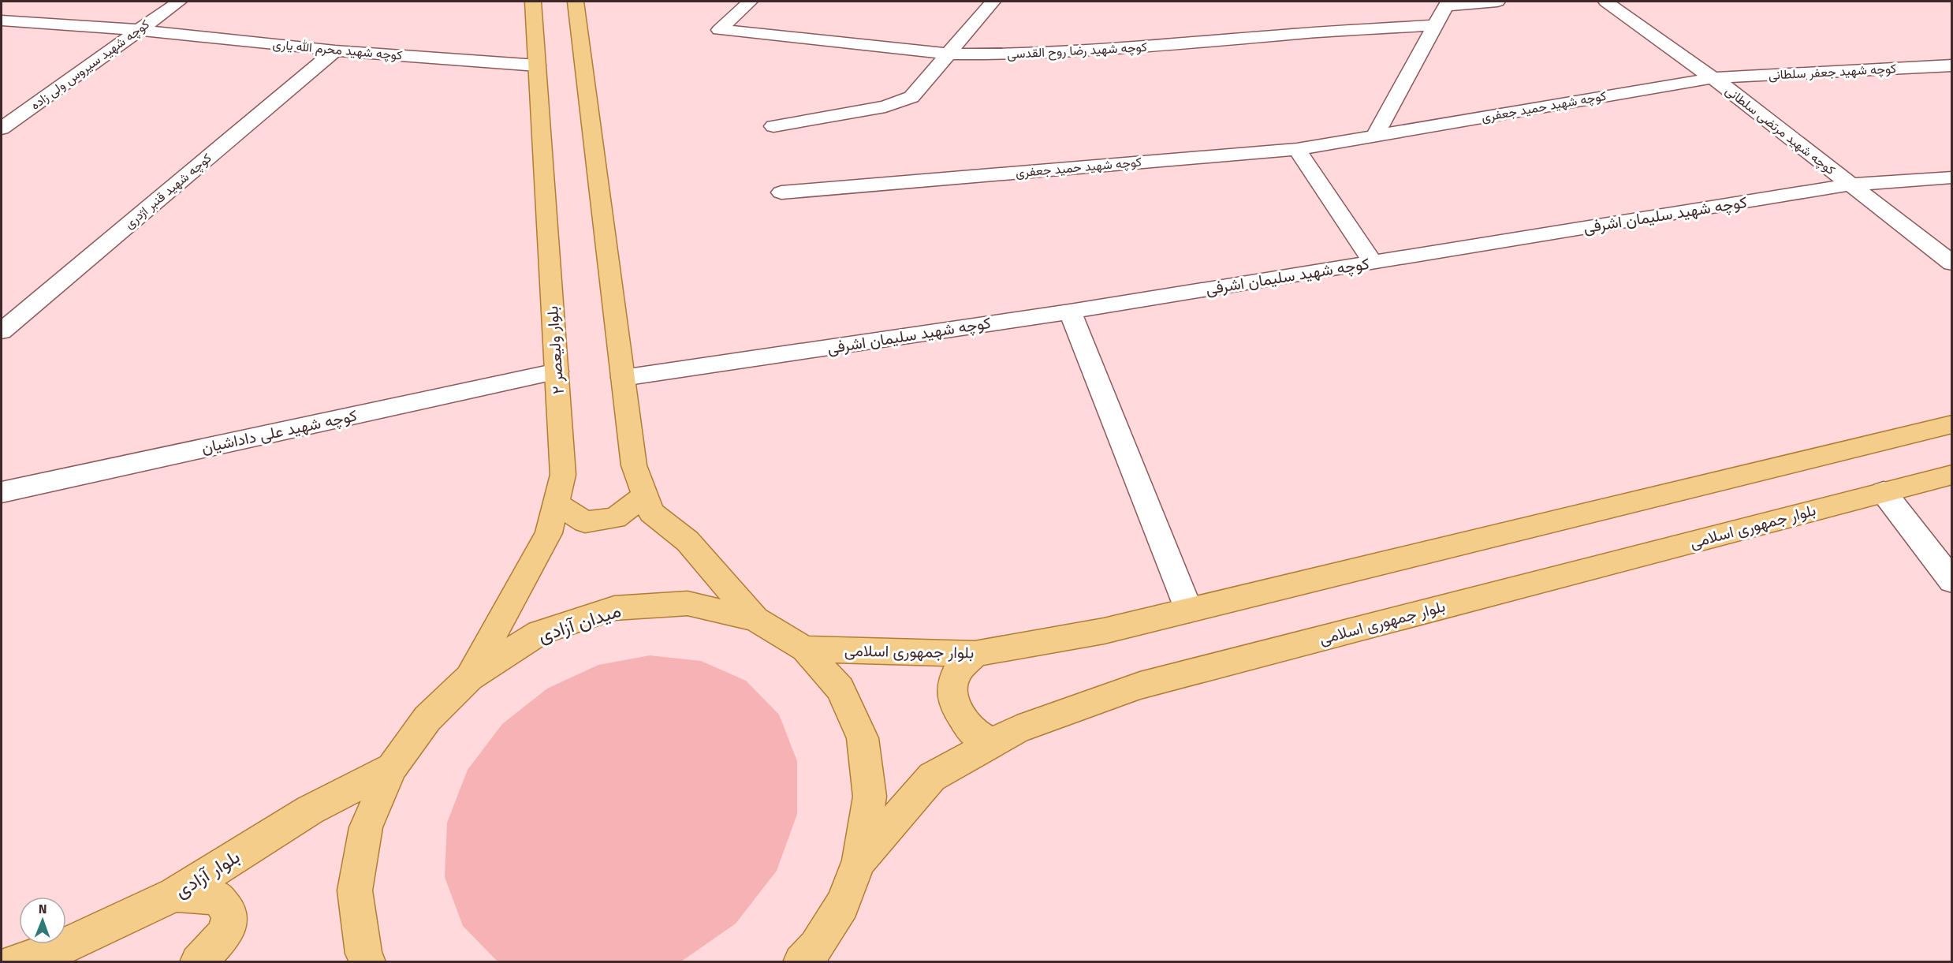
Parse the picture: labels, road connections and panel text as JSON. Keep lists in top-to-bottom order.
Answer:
{
  "streets": {
    "main road": [
      "بلوار ولیعصر ۲",
      "بلوار جمهوری اسلامی",
      "میدان آزادی",
      "بلوار آزادی"
    ],
    "street": [
      "کوچه شهید محرم الله یاری",
      "کوچه شهید رضا روح القدسی",
      "کوچه شهید سیروس ولی زاده",
      "کوچه شهید جعفر سلطانی",
      "کوچه شهید حمید جعفری",
      "کوچه شهید مرتضی سلطانی",
      "کوچه شهید قنبر اژدری",
      "کوچه شهید سلیمان اشرفی",
      "کوچه شهید علی داداشیان"
    ]
  },
  "crossings": [
    ["کوچه شهید محرم الله یاری", "کوچه شهید سیروس ولی زاده"],
    ["کوچه شهید محرم الله یاری", "کوچه شهید قنبر اژدری"],
    ["کوچه شهید محرم الله یاری", "بلوار ولیعصر ۲"],
    ["کوچه شهید جعفر سلطانی", "کوچه شهید حمید جعفری"],
    ["کوچه شهید جعفر سلطانی", "کوچه شهید مرتضی سلطانی"],
    ["کوچه شهید حمید جعفری", "کوچه شهید مرتضی سلطانی"],
    ["کوچه شهید مرتضی سلطانی", "کوچه شهید سلیمان اشرفی"],
    ["بلوار ولیعصر ۲", "کوچه شهید علی داداشیان"],
    ["بلوار ولیعصر ۲", "میدان آزادی"],
    ["بلوار جمهوری اسلامی", "میدان آزادی"],
    ["میدان آزادی", "بلوار آزادی"]
  ],
  "north": "top"
}
